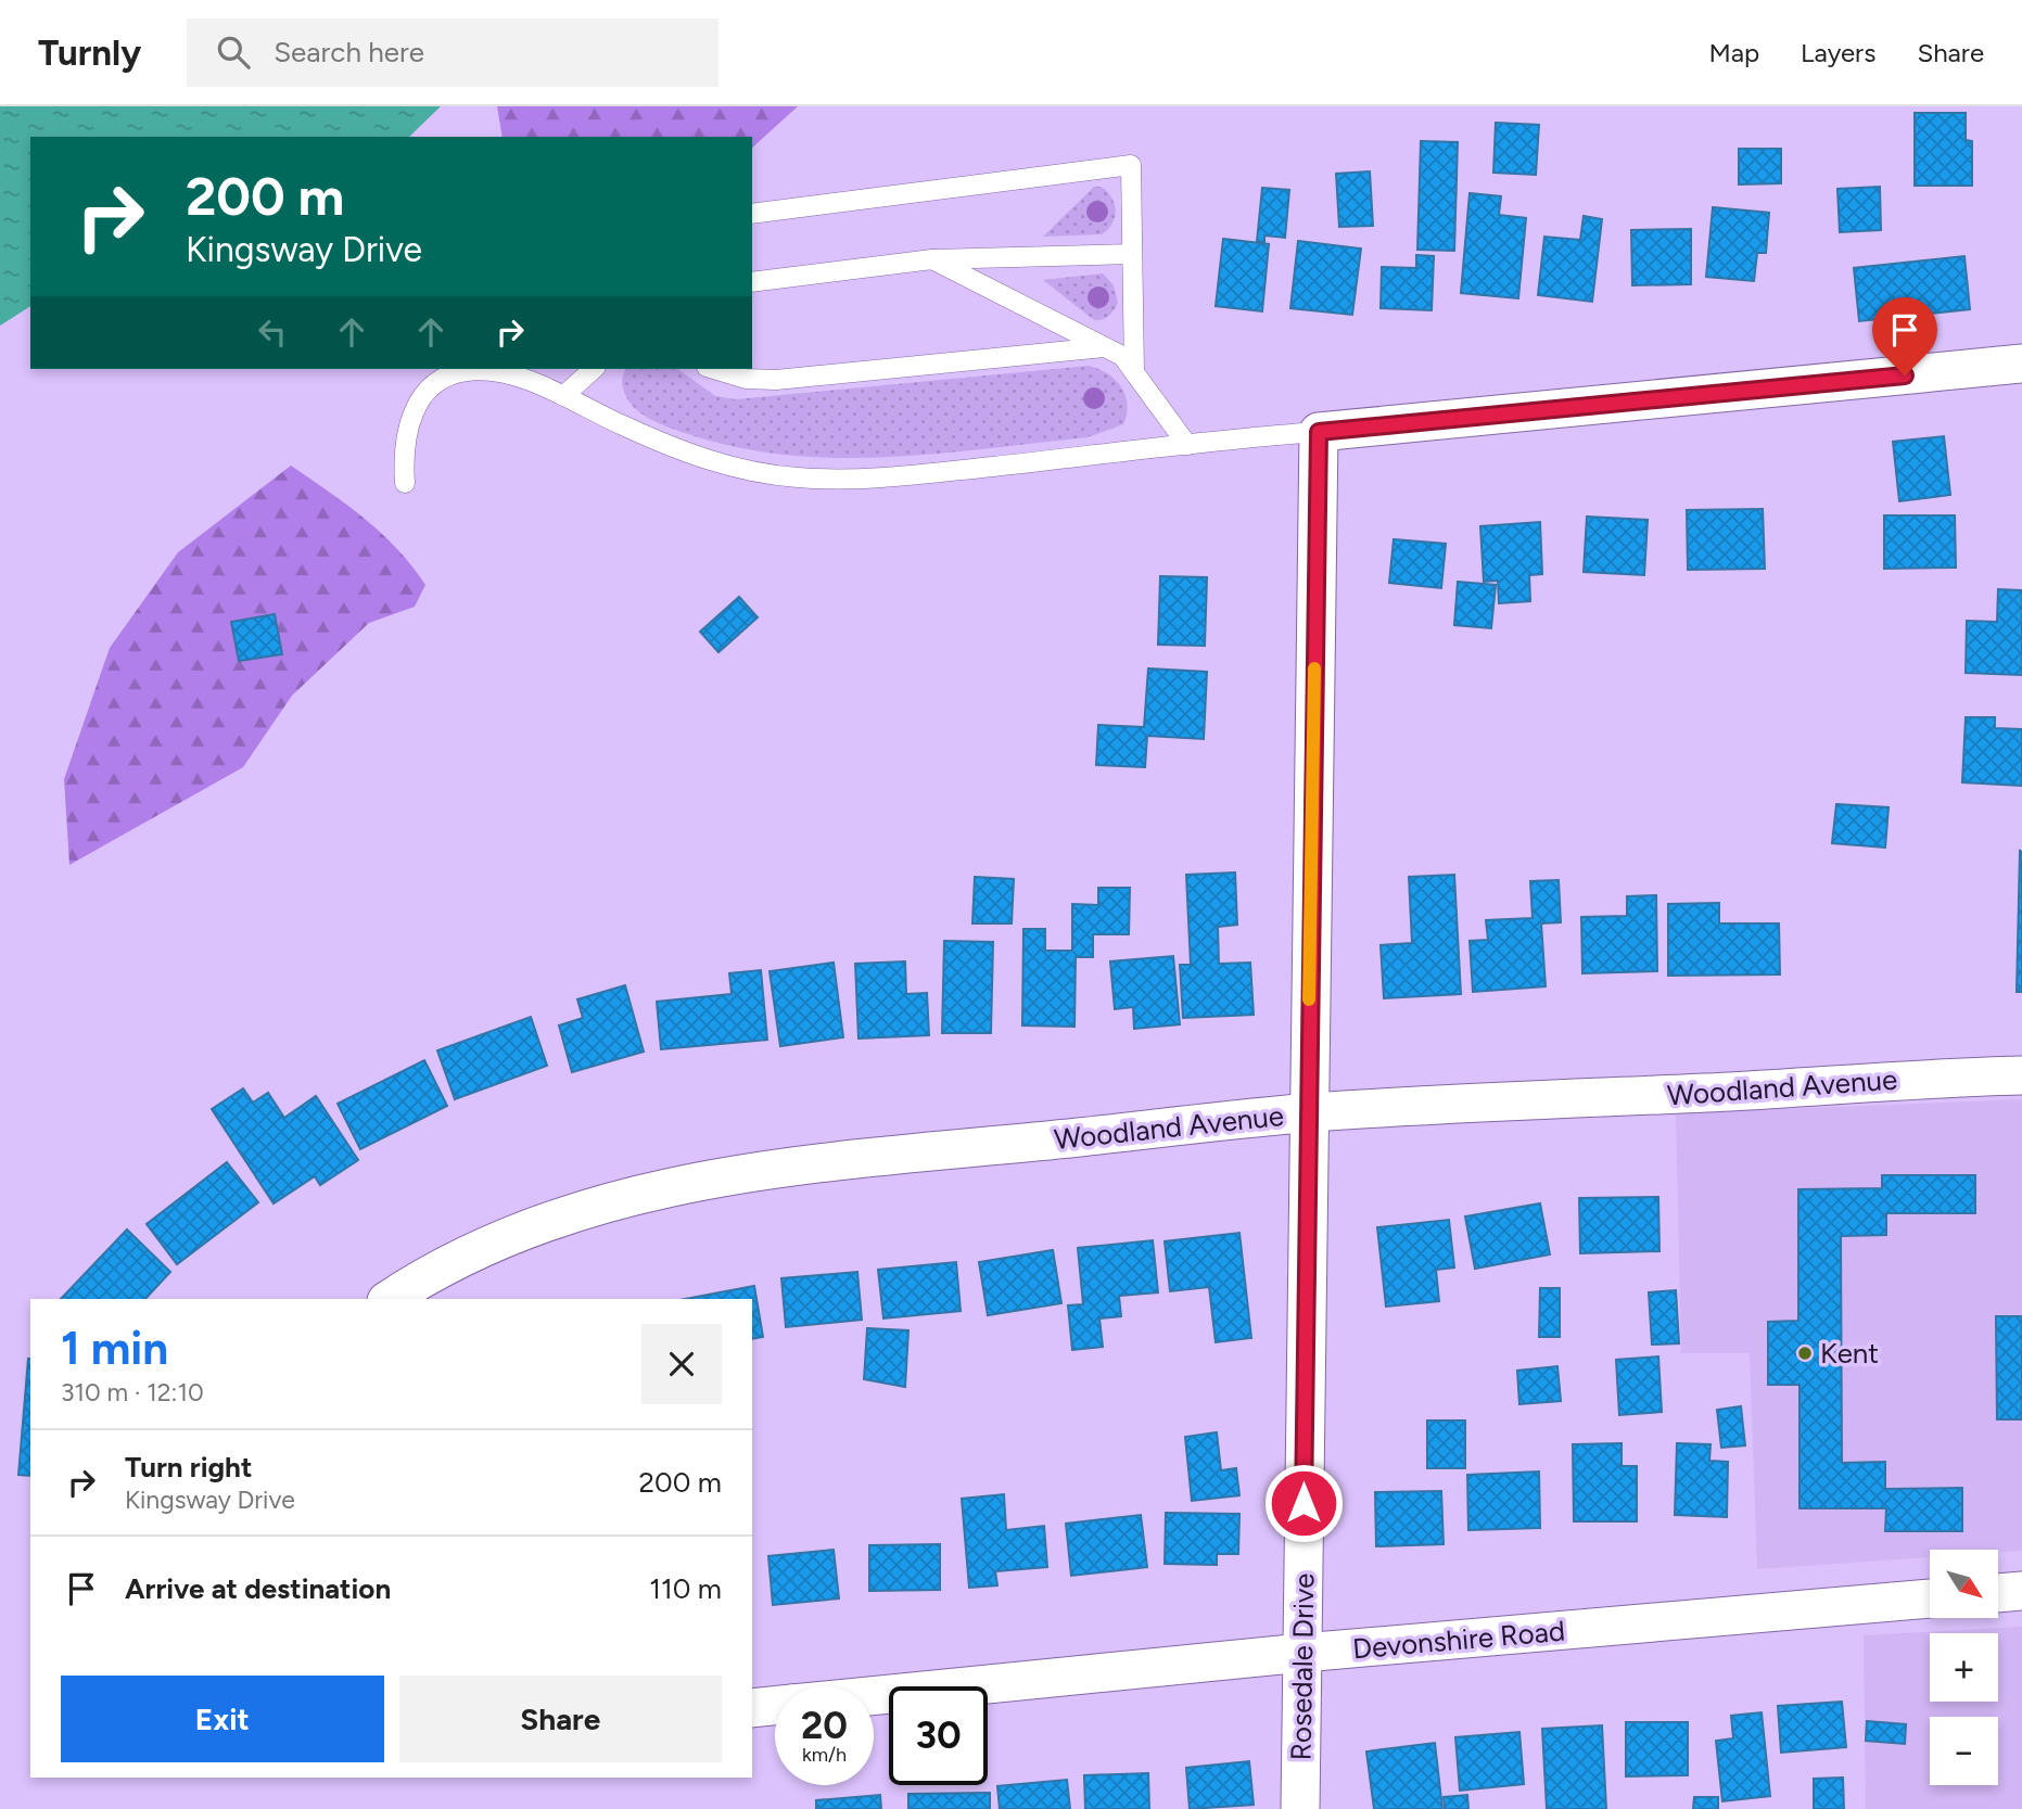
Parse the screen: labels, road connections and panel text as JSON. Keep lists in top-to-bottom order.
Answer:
{
  "streets": {
    "street": ["Woodland Avenue", "Devonshire Road", "Rosedale Drive"]
  },
  "crossings": [
    ["Woodland Avenue", "Rosedale Drive"],
    ["Devonshire Road", "Rosedale Drive"]
  ],
  "places": ["Kent"],
  "north": "bottom right",
  "page": {
    "header": "Turnly",
    "search": "Search here",
    "nav": ["Map", "Layers", "Share"],
    "turn": ["200 m", "Kingsway Drive"],
    "heading": ["1 min", "310 m · 12:10"],
    "list": [
      {
        "name": "Turn right",
        "note": "Kingsway Drive",
        "value": "200 m"
      },
      {
        "name": "Arrive at destination",
        "value": "110 m"
      }
    ],
    "map_buttons": ["+", "−"],
    "buttons": ["Exit", "Share"],
    "speed": "20 km/h",
    "limit": "30"
  }
}
